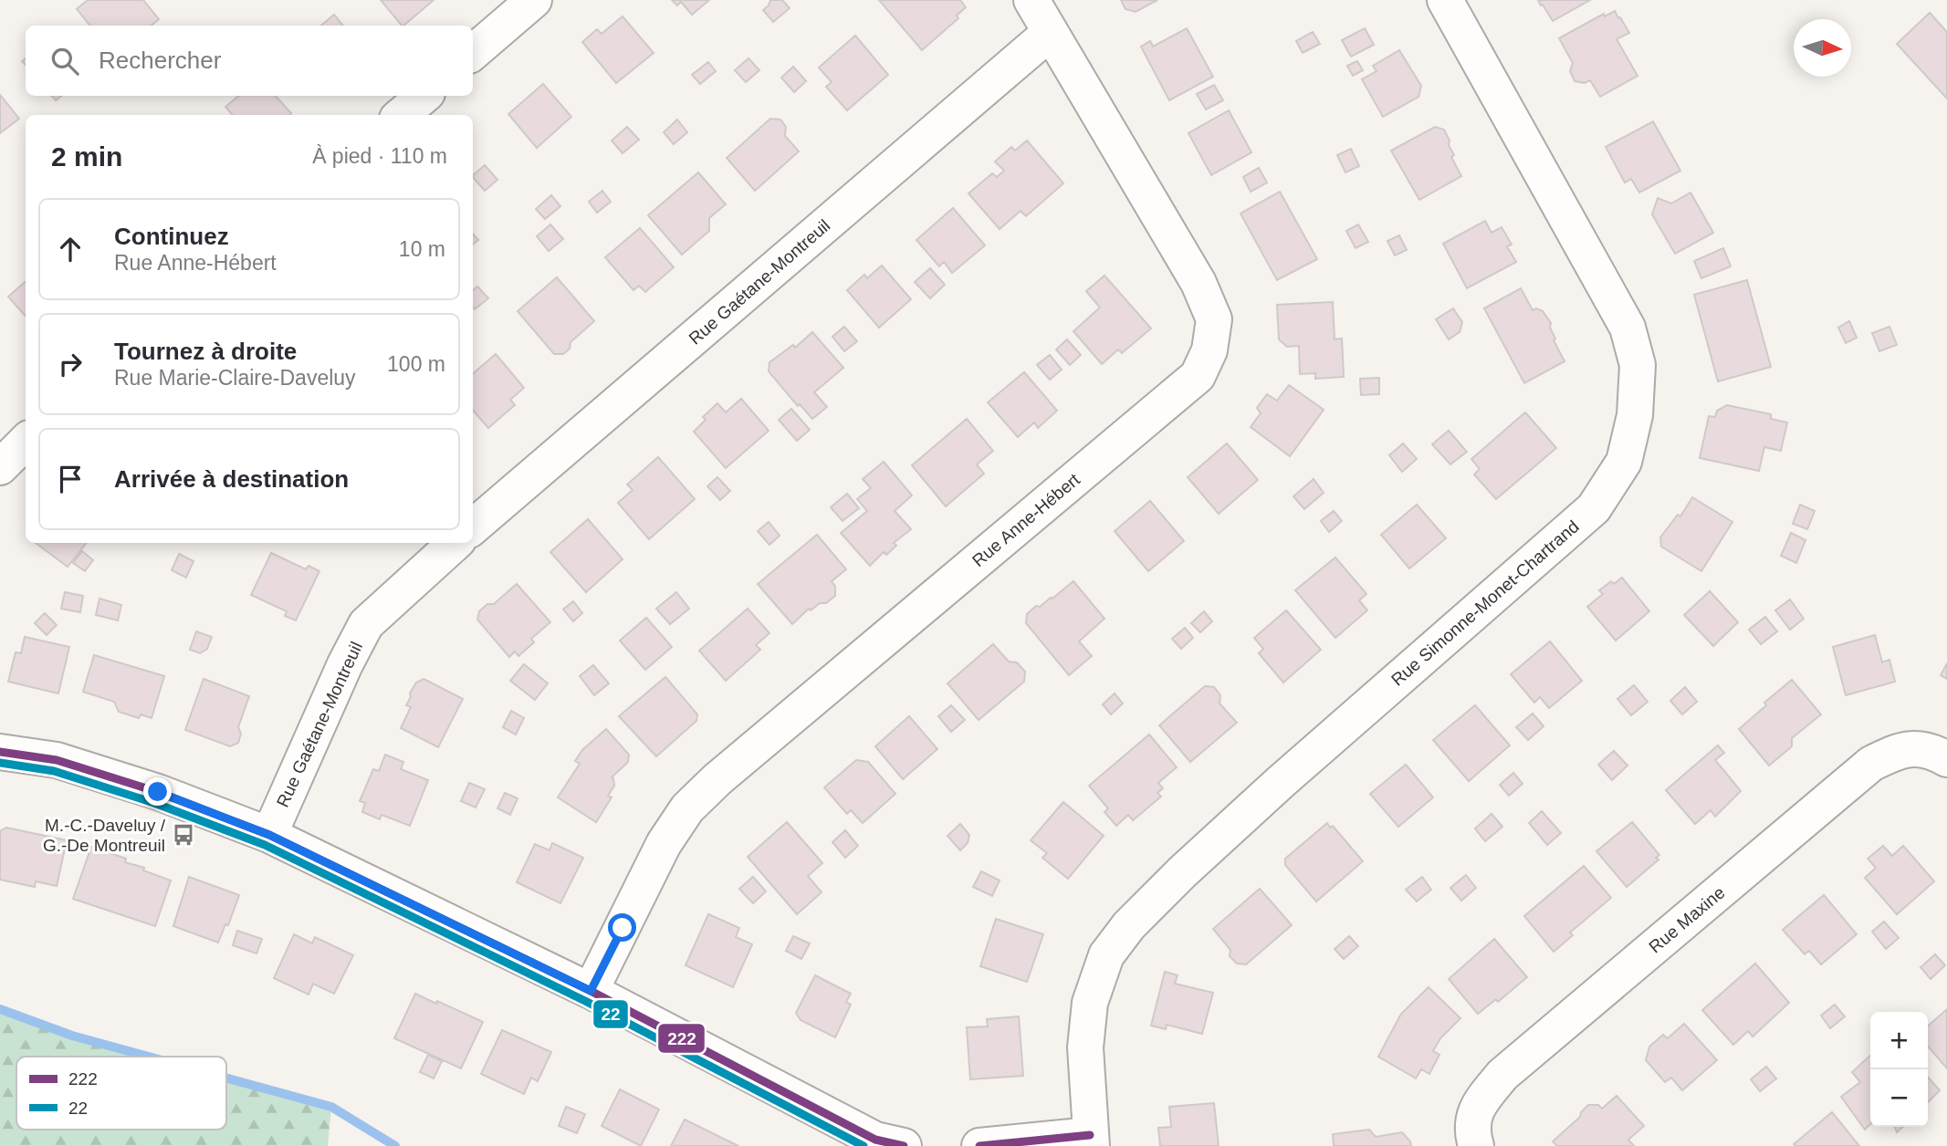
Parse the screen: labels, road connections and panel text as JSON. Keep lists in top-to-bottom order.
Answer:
{
  "streets": {
    "street": [
      "Rue Gaétane-Montreuil",
      "Rue Anne-Hébert",
      "Rue Simonne-Monet-Chartrand",
      "Rue Maxine"
    ]
  },
  "crossings": [
    ["Rue Gaétane-Montreuil", "Rue Anne-Hébert"]
  ],
  "places": {
    "bus stop": ["M.-C.-Daveluy / G.-De Montreuil"]
  },
  "lines": ["transit line 222", "transit line 22"],
  "legend": ["222", "22"],
  "north": "right",
  "page": {
    "search": "Rechercher",
    "heading": ["2 min", "À pied · 110 m"],
    "list": [
      ["Continuez", "Rue Anne-Hébert", "10 m"],
      ["Tournez à droite", "Rue Marie-Claire-Daveluy", "100 m"],
      "Arrivée à destination"
    ],
    "map_buttons": ["+", "−"]
  }
}
